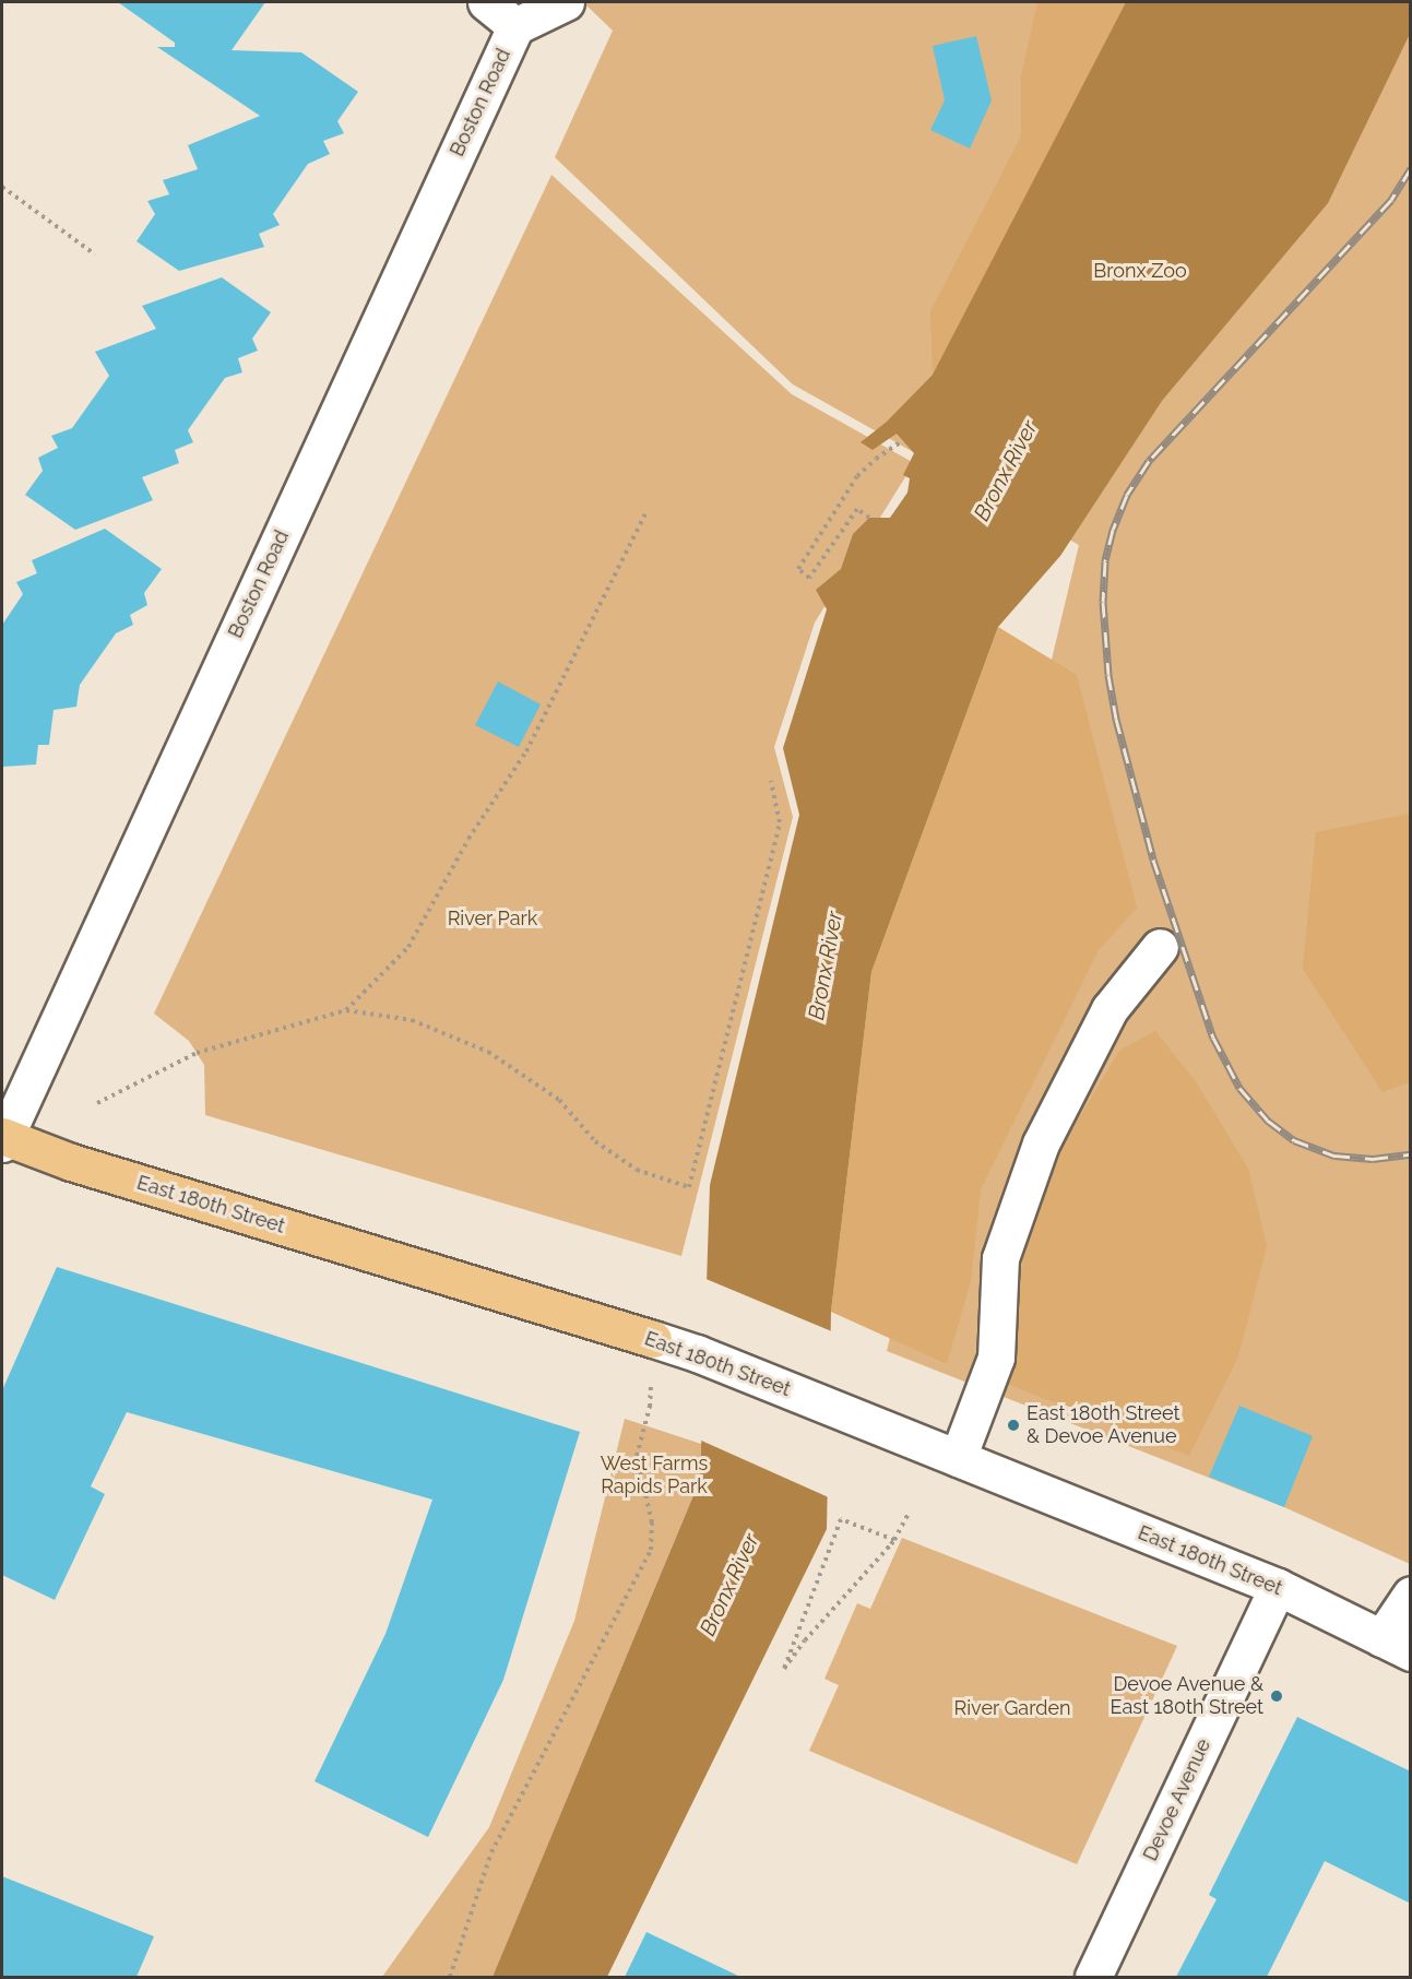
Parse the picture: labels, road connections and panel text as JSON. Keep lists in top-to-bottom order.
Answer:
{
  "streets": {
    "main road": ["East 180th Street"],
    "street": ["Boston Road", "Devoe Avenue"]
  },
  "crossings": [
    ["Boston Road", "East 180th Street"],
    ["East 180th Street", "Devoe Avenue"]
  ],
  "water": ["Bronx River"],
  "parks": [
    "Bronx Zoo",
    "River Park",
    "West Farms Rapids Park",
    "River Garden"
  ],
  "places": ["East 180th Street & Devoe Avenue", "Devoe Avenue & East 180th Street"]
}
